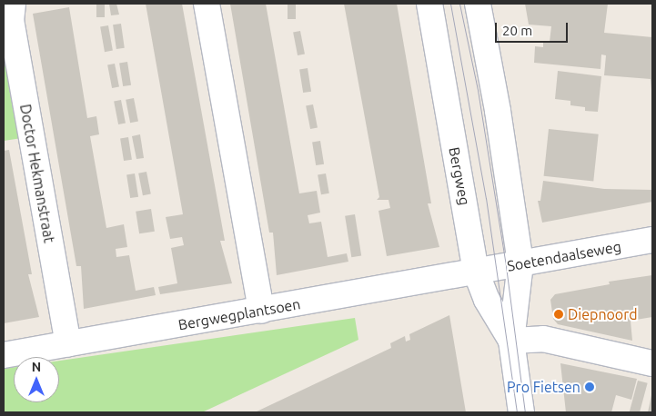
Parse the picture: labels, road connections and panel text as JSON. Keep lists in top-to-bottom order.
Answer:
{
  "streets": {
    "street": [
      "Doctor Hekmanstraat",
      "Bergweg",
      "Soetendaalseweg",
      "Bergwegplantsoen"
    ]
  },
  "crossings": [
    ["Doctor Hekmanstraat", "Bergwegplantsoen"],
    ["Bergweg", "Soetendaalseweg"],
    ["Bergweg", "Bergwegplantsoen"],
    ["Soetendaalseweg", "Bergwegplantsoen"]
  ],
  "places": ["Diepnoord", "Pro Fietsen"],
  "scale_bar": "20 m",
  "north": "top"
}
